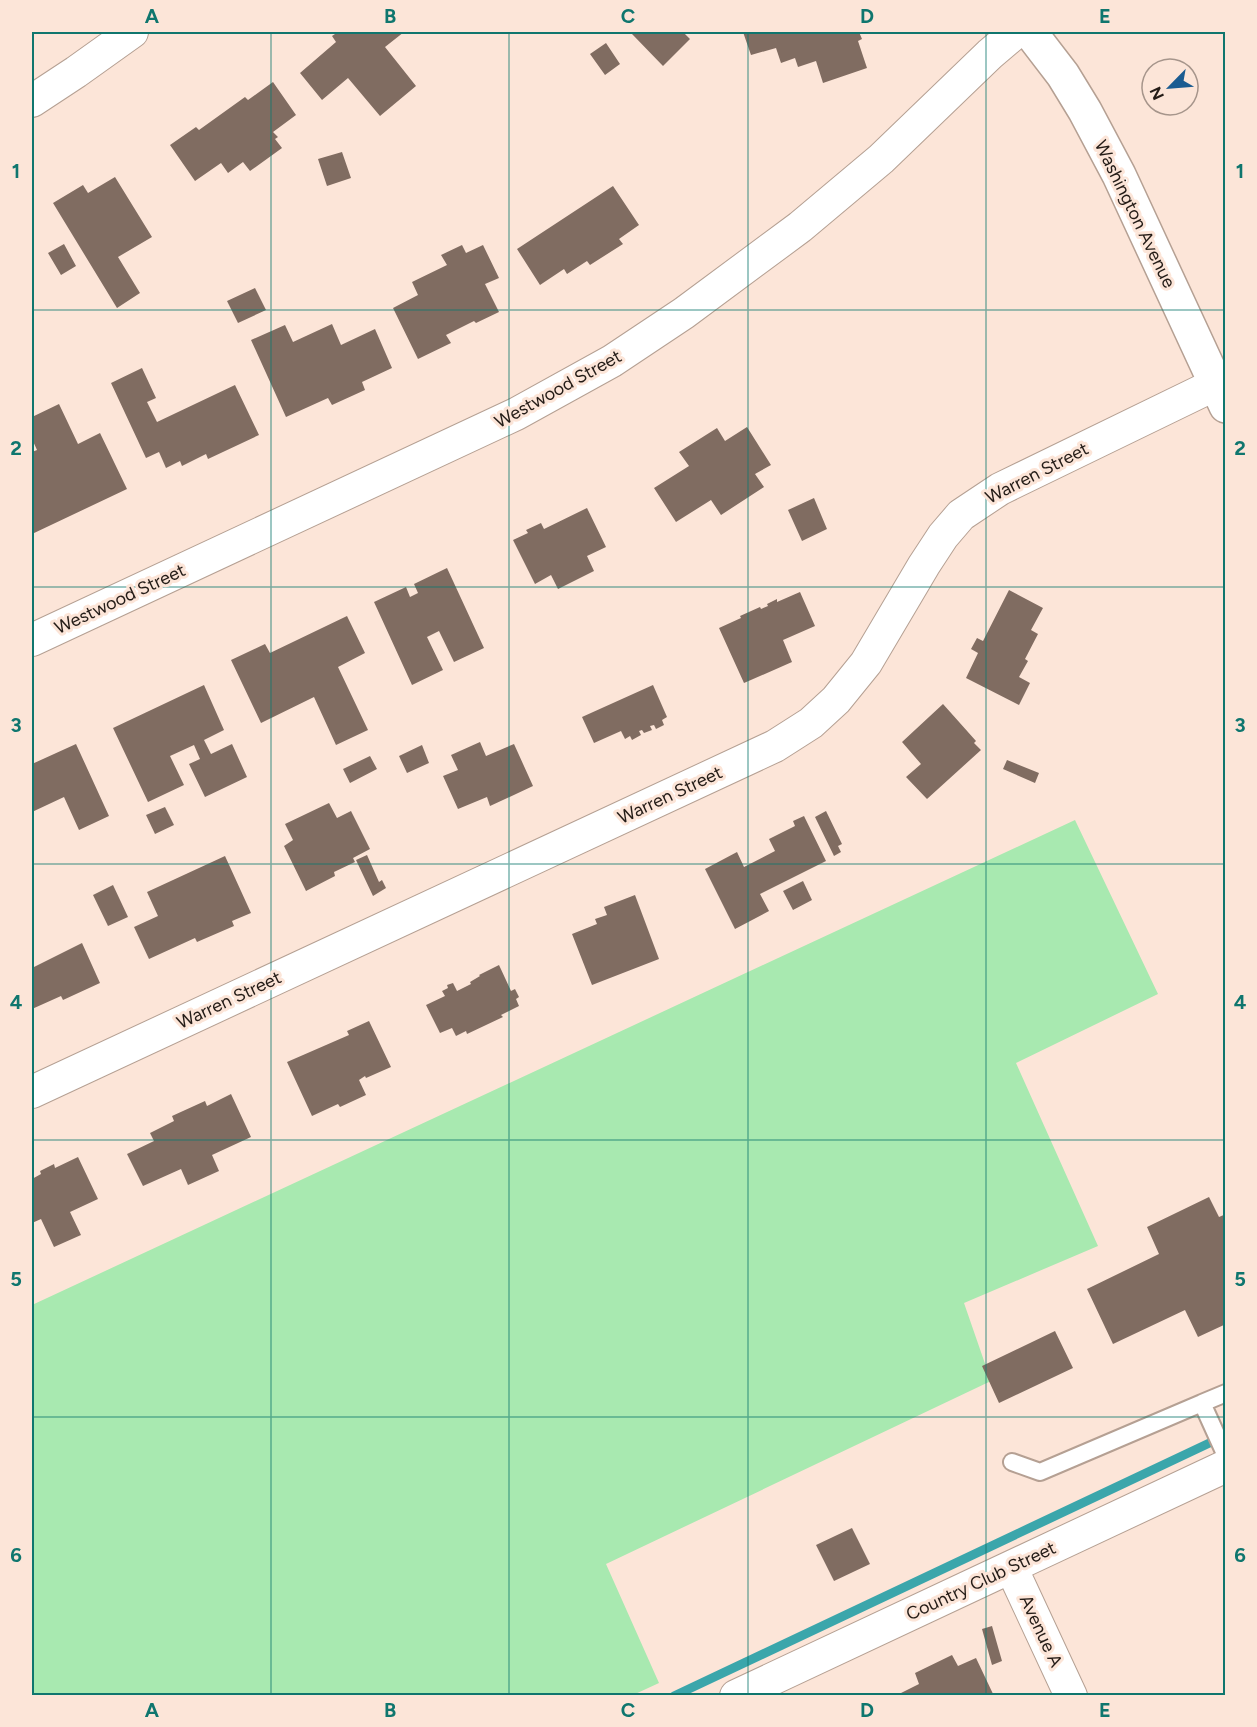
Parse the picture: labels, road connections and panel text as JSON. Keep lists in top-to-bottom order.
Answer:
{
  "streets": {
    "street": [
      "Washington Avenue",
      "Westwood Street",
      "Warren Street",
      "Country Club Street",
      "Avenue A"
    ]
  },
  "crossings": [
    ["Washington Avenue", "Warren Street"],
    ["Country Club Street", "Avenue A"]
  ],
  "north": "bottom left",
  "grid": {
    "columns": [
      "A",
      "B",
      "C",
      "D",
      "E"
    ],
    "rows": [
      "1",
      "2",
      "3",
      "4",
      "5",
      "6"
    ]
  }
}
